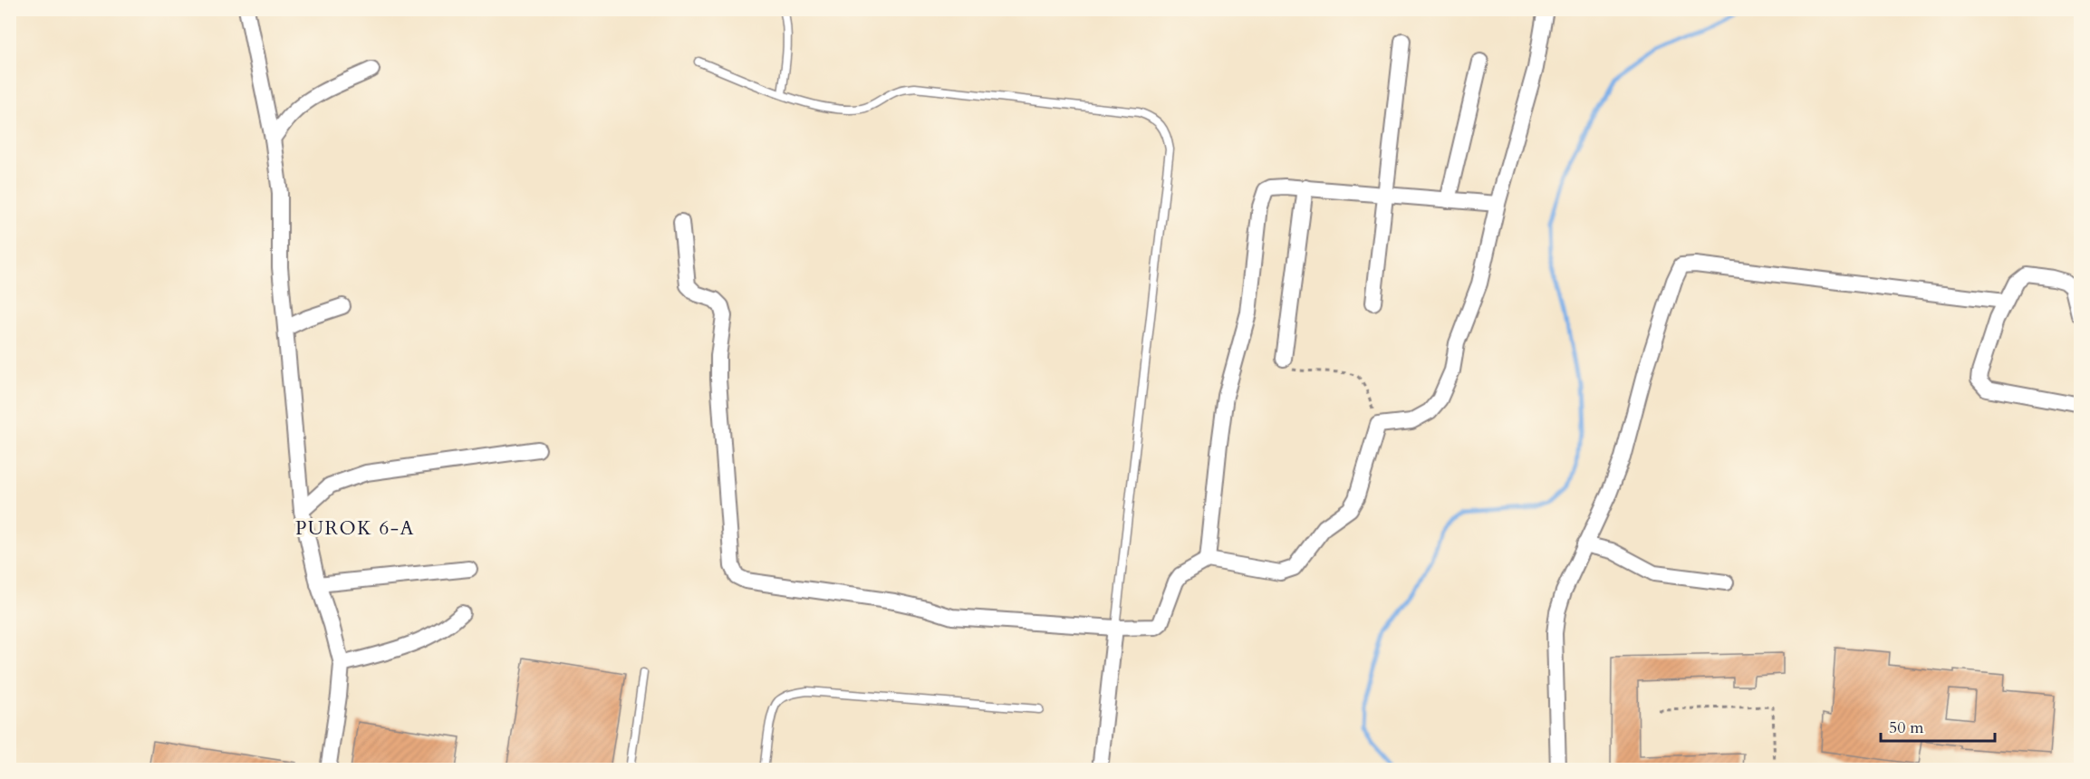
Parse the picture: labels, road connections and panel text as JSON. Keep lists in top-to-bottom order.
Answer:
{
  "districts": ["PUROK 6-A"],
  "scale_bar": "50 m"
}
